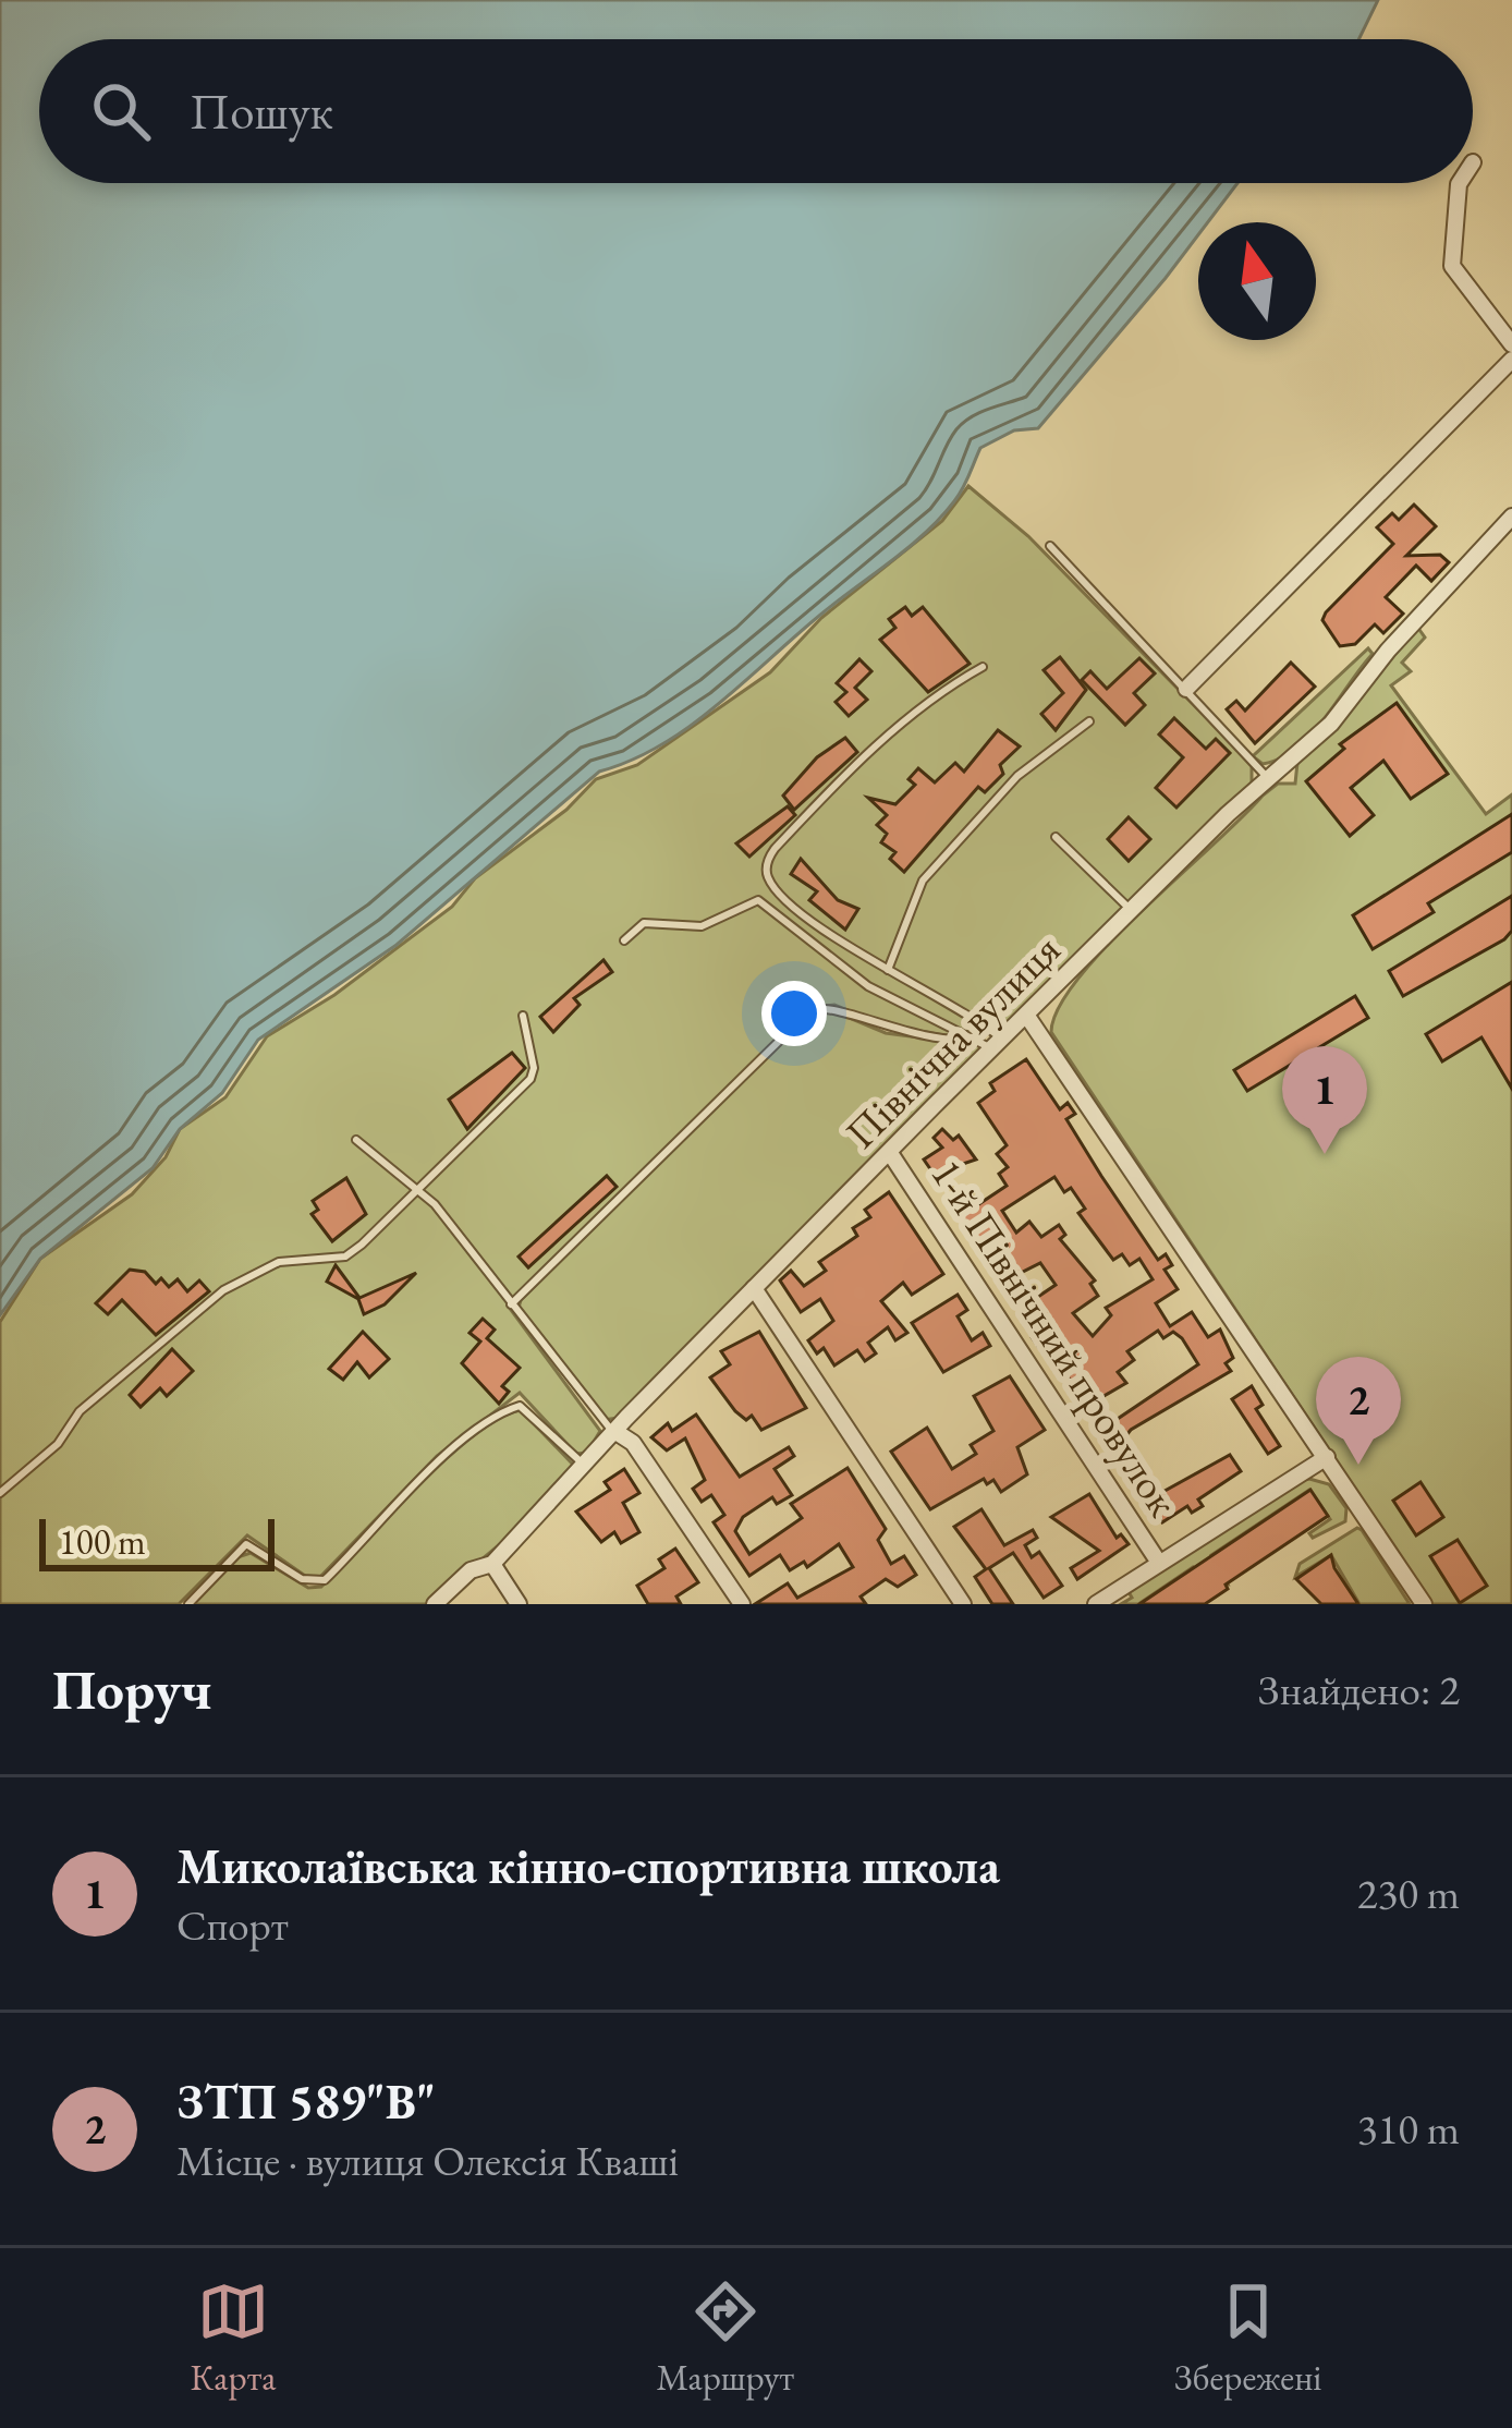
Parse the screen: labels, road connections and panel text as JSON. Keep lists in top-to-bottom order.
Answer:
{
  "streets": {
    "street": ["Північна вулиця", "1-й Північний провулок"]
  },
  "crossings": [
    ["Північна вулиця", "1-й Північний провулок"]
  ],
  "scale_bar": "100 m",
  "north": "top",
  "page": {
    "search": "Пошук",
    "pins": ["1", "2"],
    "scale": "100 m",
    "heading": ["Поруч", "Знайдено: 2"],
    "list": [
      {
        "mark": "1",
        "name": "Миколаївська кінно-спортивна школа",
        "note": "Спорт",
        "value": "230 m"
      },
      {
        "mark": "2",
        "name": "ЗТП 589\"В\"",
        "note": "Місце · вулиця Олексія Кваші",
        "value": "310 m"
      }
    ],
    "nav": ["Карта", "Маршрут", "Збережені"]
  }
}
